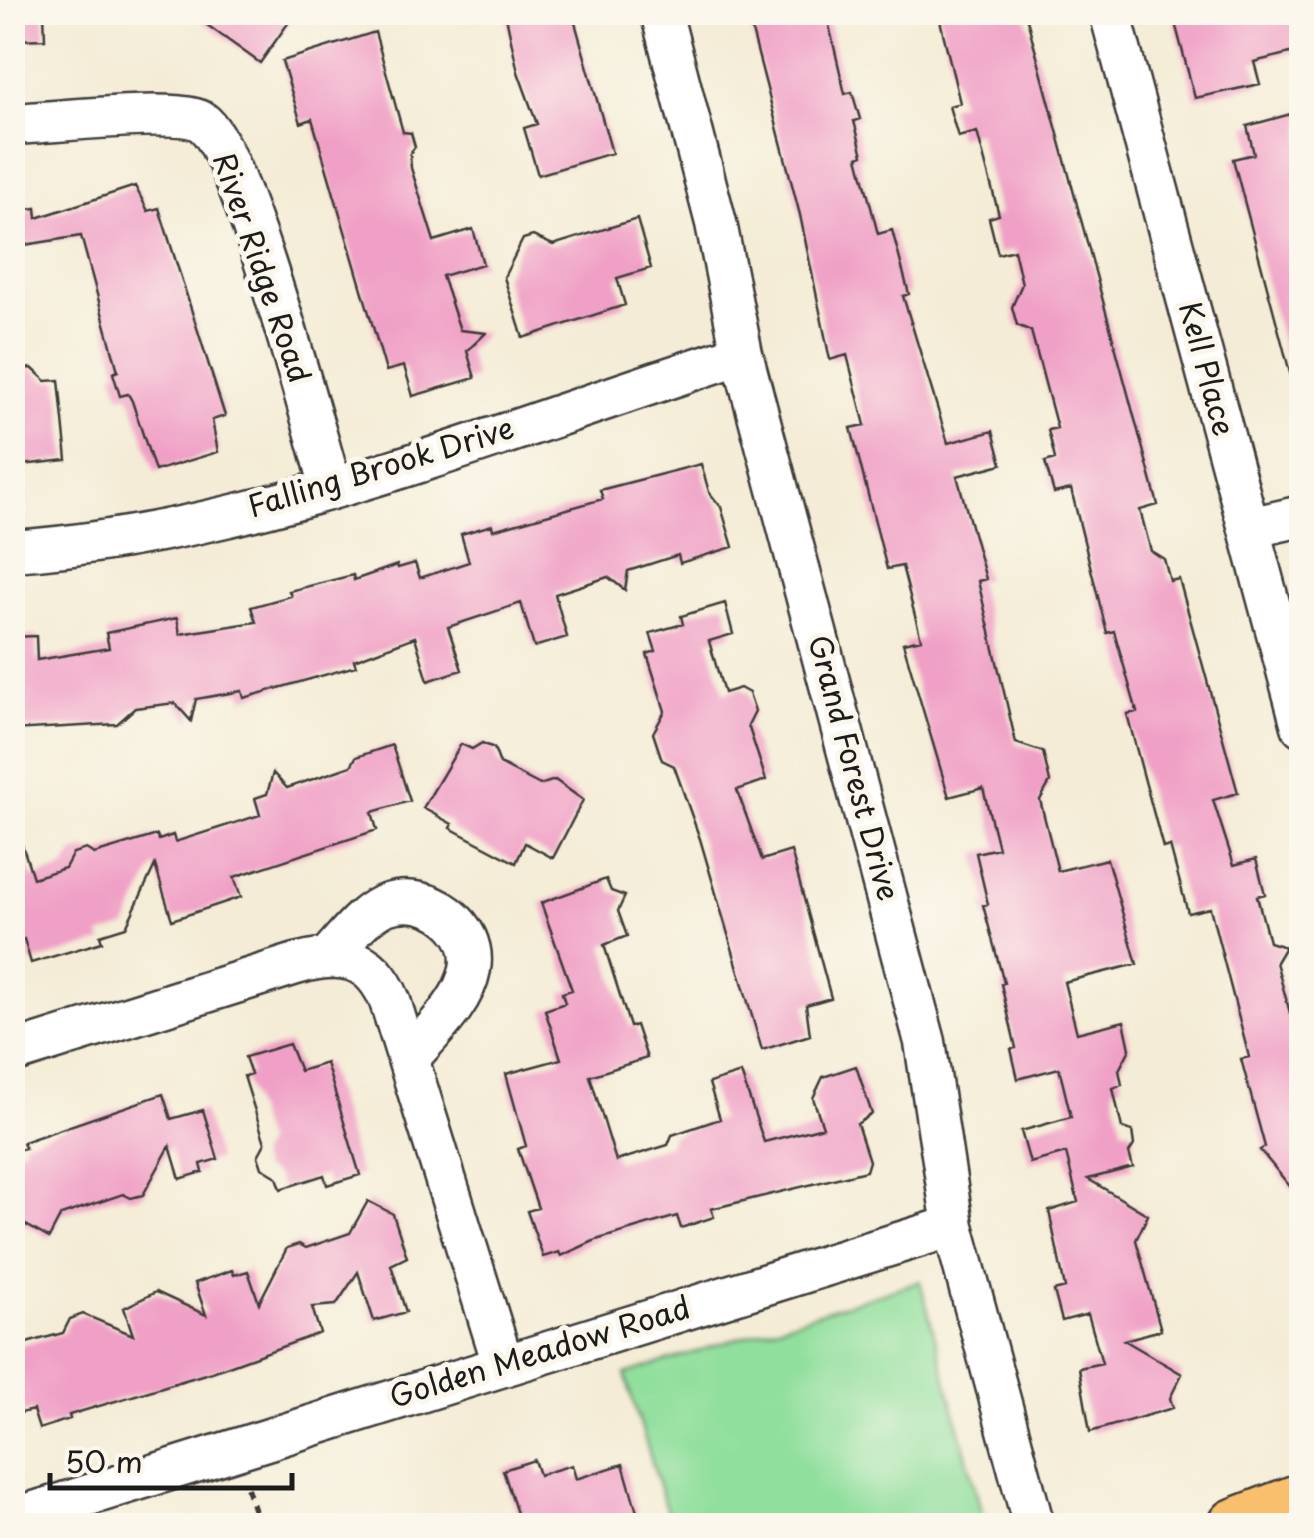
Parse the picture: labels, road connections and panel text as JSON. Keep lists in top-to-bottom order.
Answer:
{
  "streets": {
    "street": [
      "River Ridge Road",
      "Kell Place",
      "Falling Brook Drive",
      "Grand Forest Drive",
      "Golden Meadow Road"
    ]
  },
  "crossings": [
    ["River Ridge Road", "Falling Brook Drive"],
    ["Falling Brook Drive", "Grand Forest Drive"],
    ["Grand Forest Drive", "Golden Meadow Road"]
  ],
  "scale_bar": "50 m"
}
